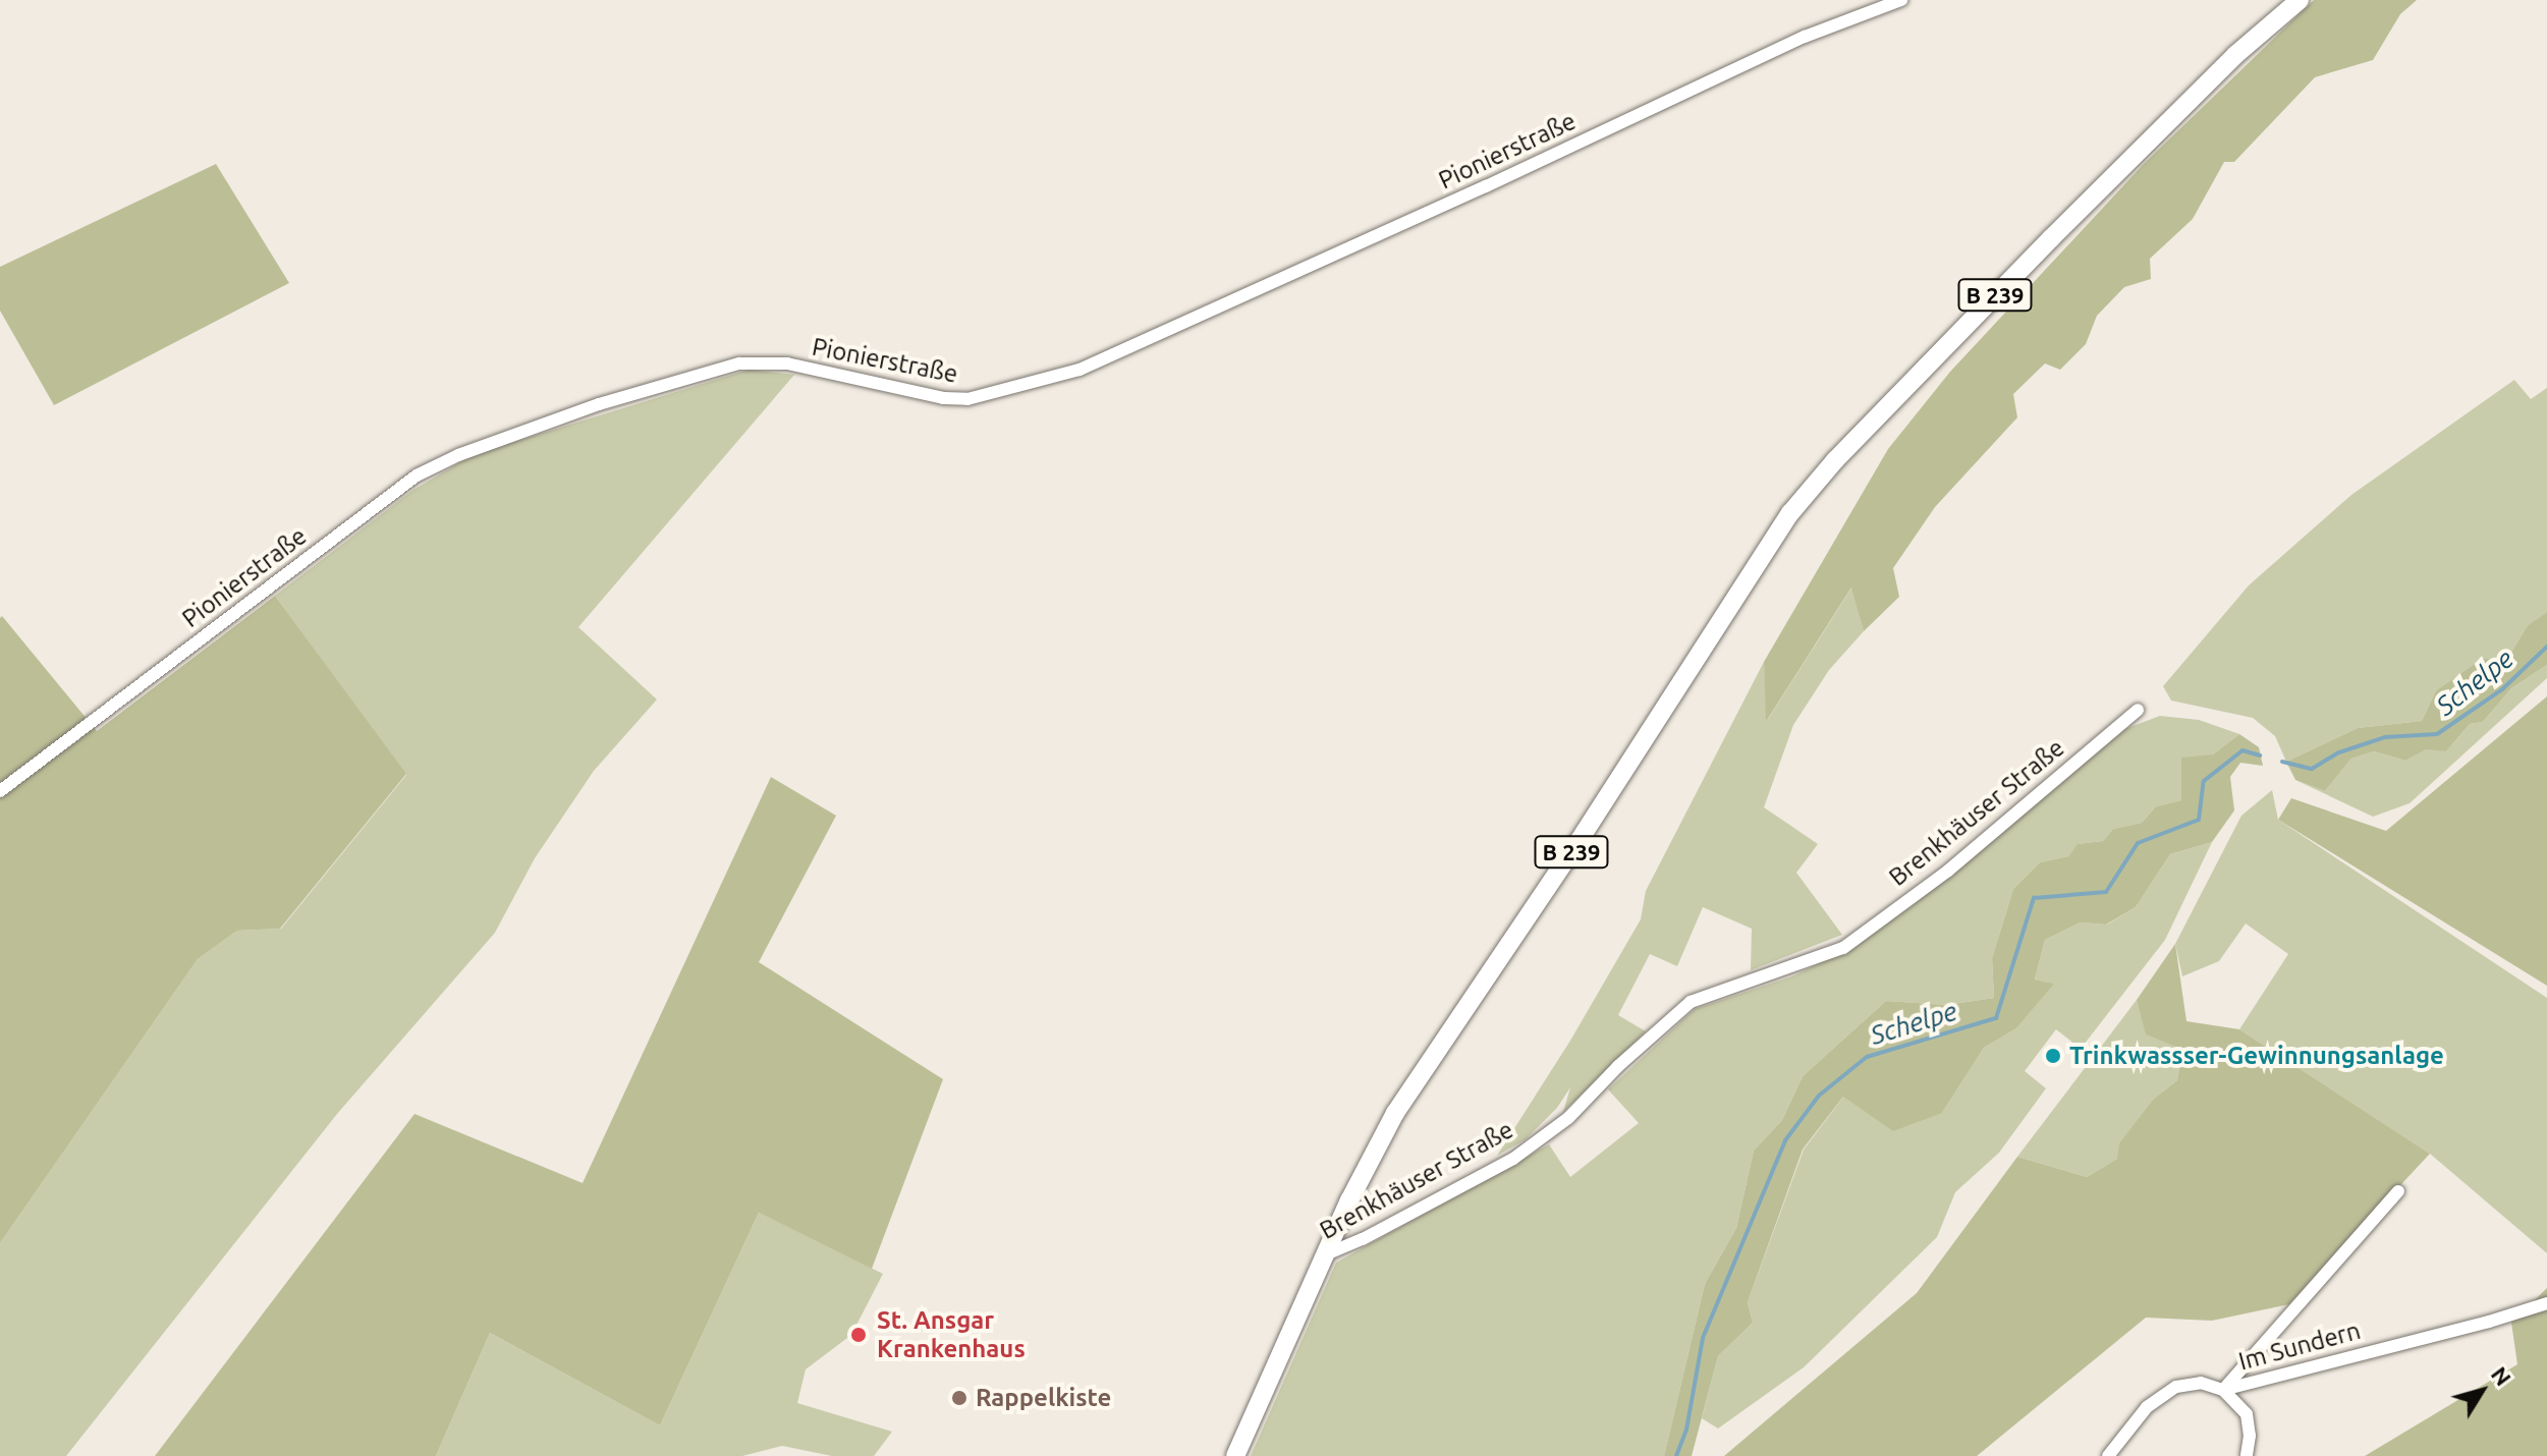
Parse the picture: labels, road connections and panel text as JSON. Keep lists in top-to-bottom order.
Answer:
{
  "streets": {
    "main road": ["B 239", "Brenkhäuser Straße"],
    "street": ["Pionierstraße", "Im Sundern"]
  },
  "crossings": [
    ["B 239", "Brenkhäuser Straße"]
  ],
  "water": ["Schelpe"],
  "places": ["Trinkwassser-Gewinnungsanlage", "St. Ansgar Krankenhaus", "Rappelkiste"],
  "north": "top right"
}
